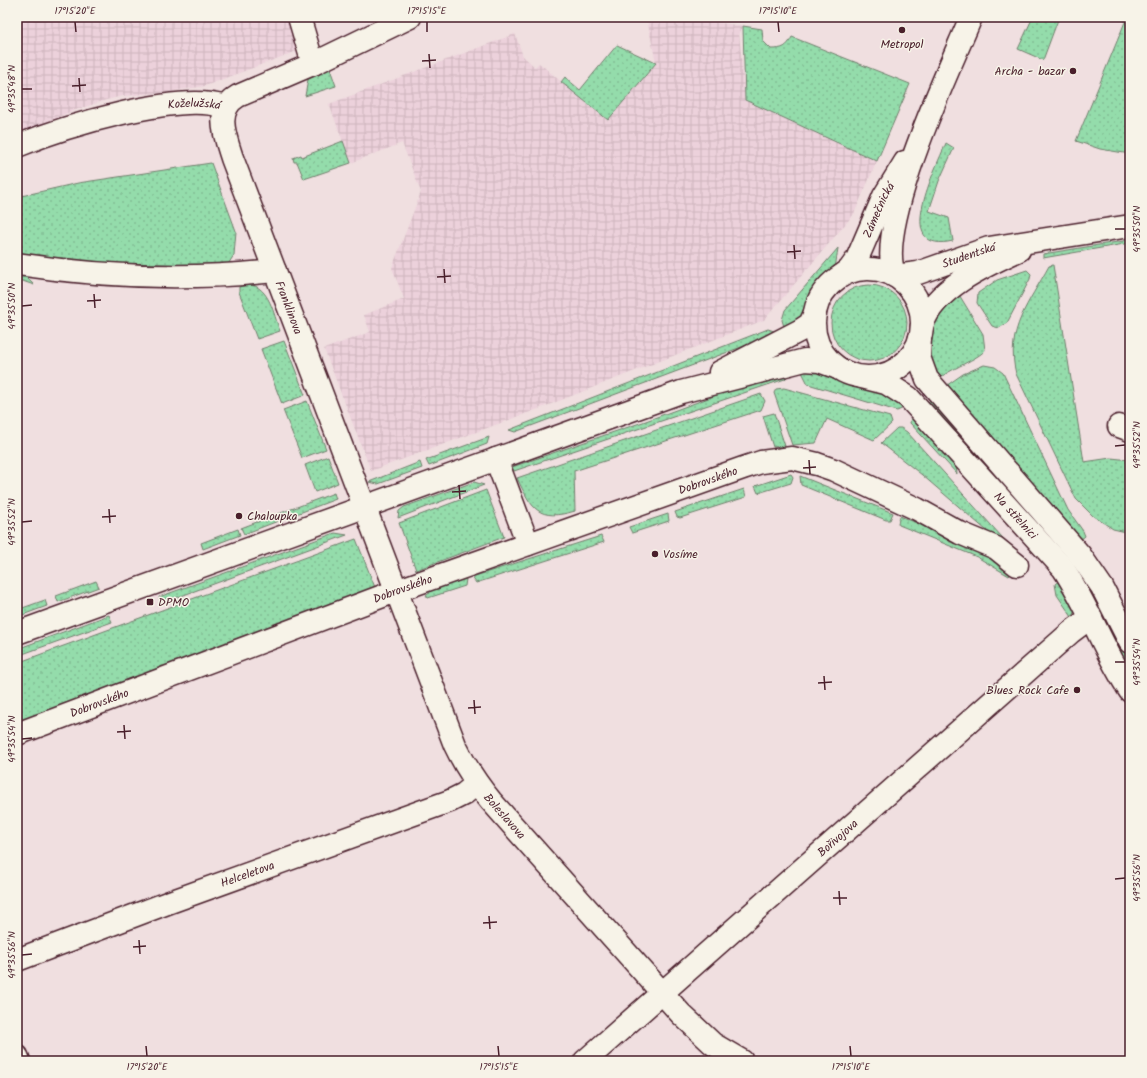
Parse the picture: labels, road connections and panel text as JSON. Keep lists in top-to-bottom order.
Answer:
{
  "streets": {
    "street": [
      "Koželužská",
      "Zámečnická",
      "Studentská",
      "Franklinova",
      "Dobrovského",
      "Na střelnici",
      "Boleslavova",
      "Bořivojova",
      "Helceletova"
    ]
  },
  "crossings": [
    ["Koželužská", "Franklinova"],
    ["Zámečnická", "Studentská"],
    ["Zámečnická", "Na střelnici"],
    ["Studentská", "Na střelnici"],
    ["Franklinova", "Boleslavova"],
    ["Dobrovského", "Boleslavova"],
    ["Na střelnici", "Bořivojova"],
    ["Boleslavova", "Bořivojova"],
    ["Boleslavova", "Helceletova"]
  ],
  "places": {
    "other": [
      "Metropol",
      "Archa - bazar",
      "Chaloupka",
      "Vosíme",
      "Blues Rock Cafe"
    ],
    "transit": ["DPMO"]
  },
  "coordinates": [
    "17°15'20\"E",
    "17°15'15\"E",
    "17°15'10\"E",
    "49°35'48\"N",
    "49°35'50\"N",
    "49°35'52\"N",
    "49°35'54\"N",
    "49°35'56\"N"
  ]
}
